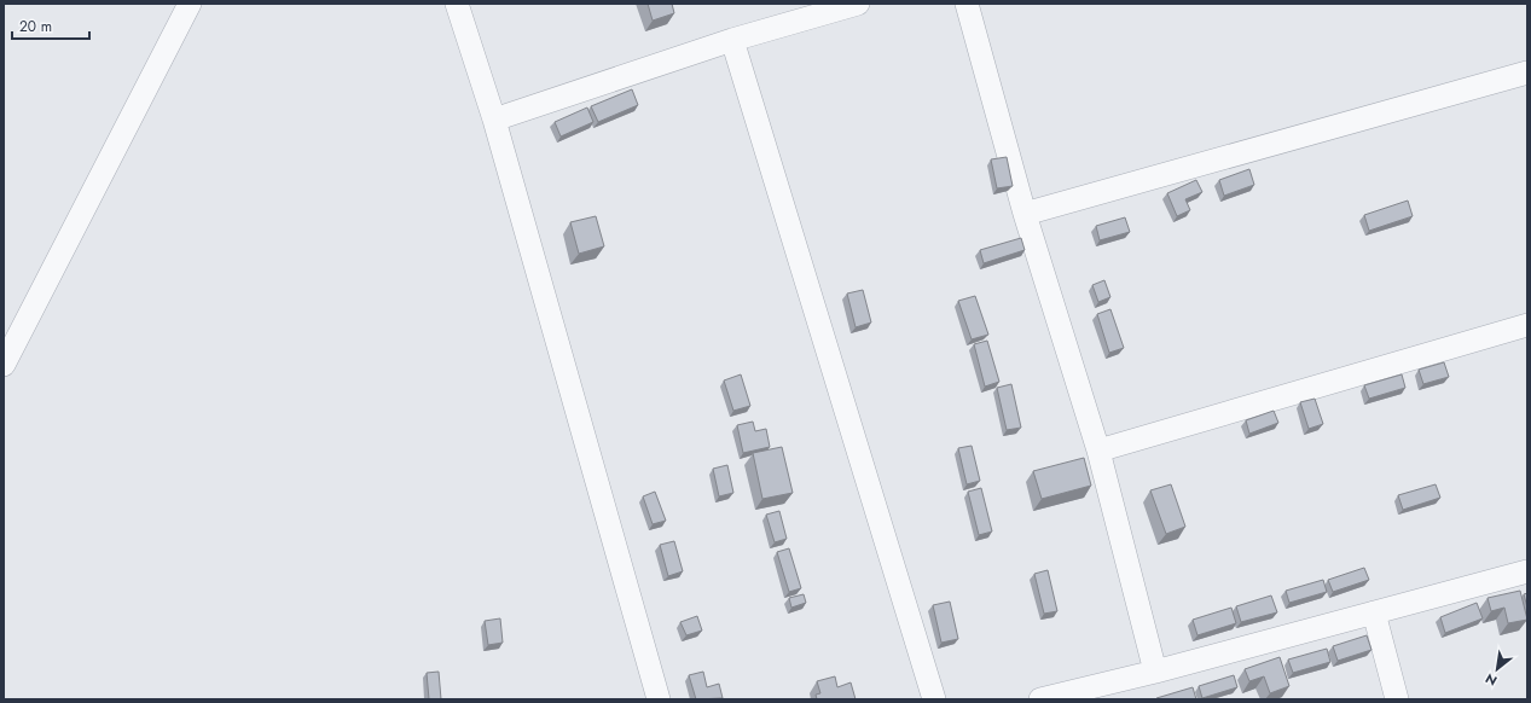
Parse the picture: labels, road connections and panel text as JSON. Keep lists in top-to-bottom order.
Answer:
{
  "scale_bar": "20 m",
  "north": "bottom left"
}
